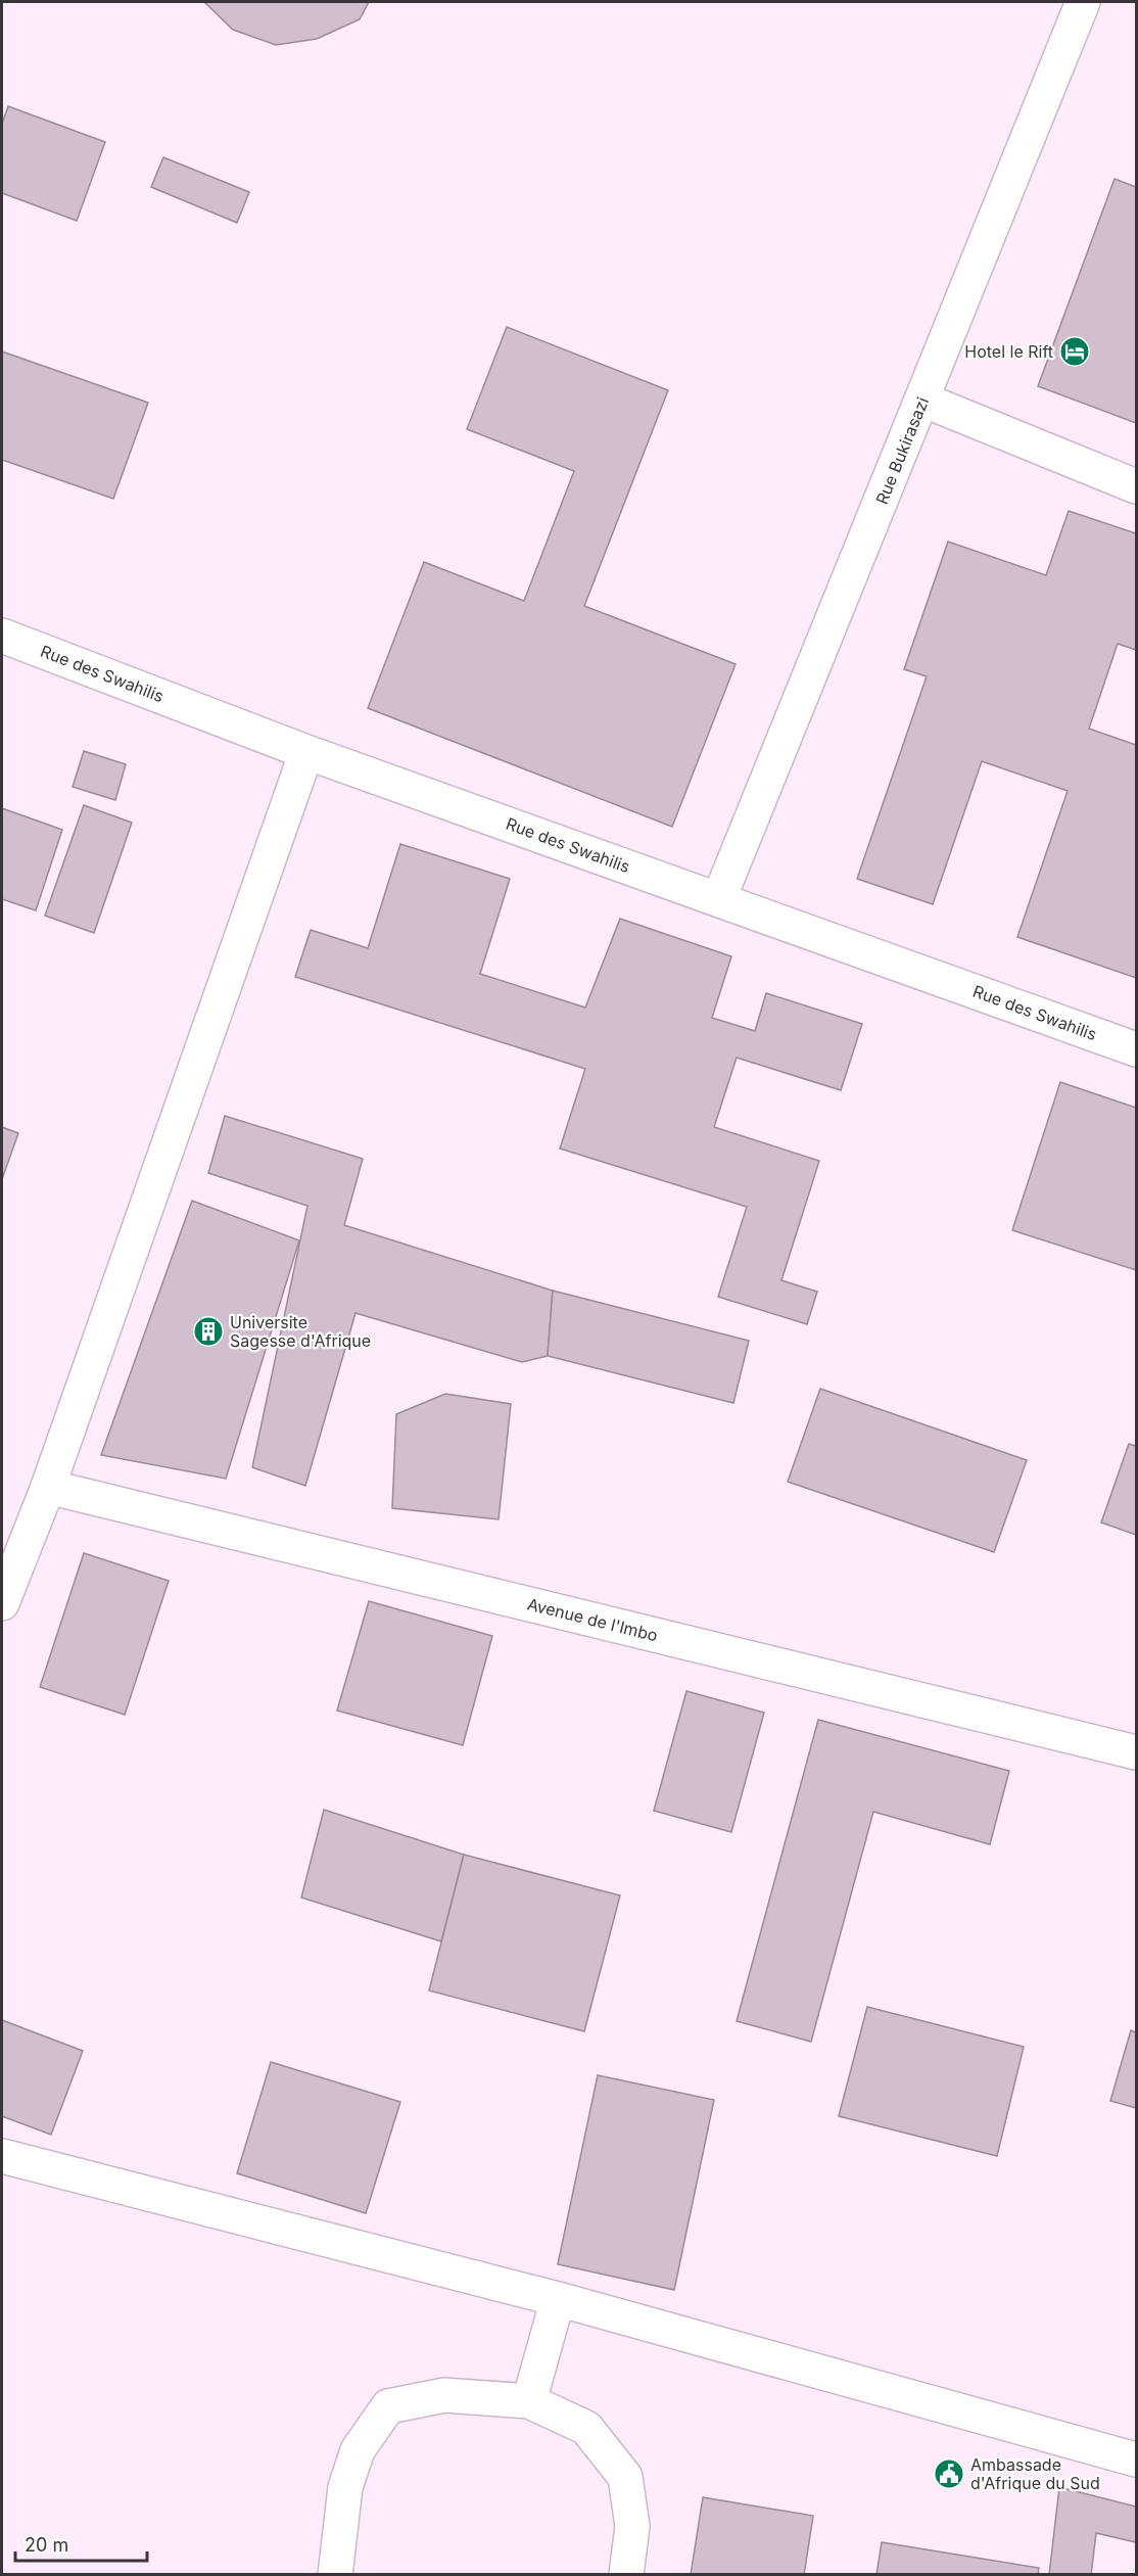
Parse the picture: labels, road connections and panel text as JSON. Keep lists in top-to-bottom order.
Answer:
{
  "streets": {
    "street": ["Rue Bukirasazi", "Rue des Swahilis", "Avenue de l'Imbo"]
  },
  "crossings": [
    ["Rue Bukirasazi", "Rue des Swahilis"]
  ],
  "places": {
    "hotel": ["Hotel le Rift"],
    "building": ["Universite Sagesse d'Afrique"],
    "public building": ["Ambassade d'Afrique du Sud"]
  },
  "scale_bar": "20 m"
}
